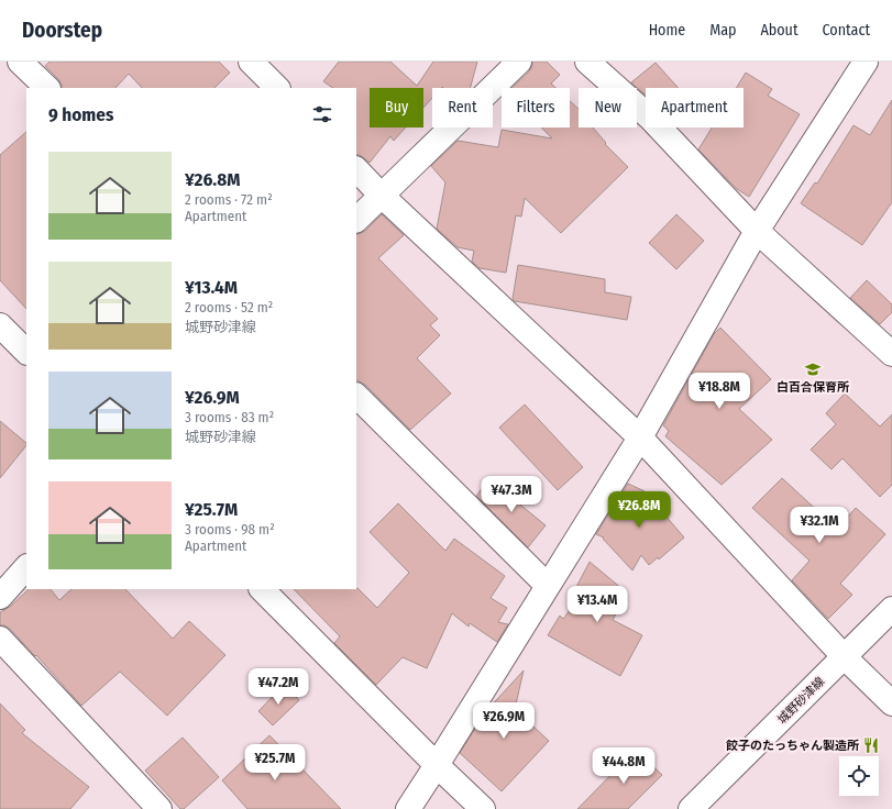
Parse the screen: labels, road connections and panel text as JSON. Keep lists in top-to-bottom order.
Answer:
{
  "streets": {
    "street": ["城野砂津線"]
  },
  "places": {
    "school or university": ["白百合保育所"],
    "restaurant": ["餃子のたっちゃん製造所"]
  },
  "page": {
    "header": "Doorstep",
    "nav": [
      "Home",
      "Map",
      "About",
      "Contact"
    ],
    "chip": [
      "Buy",
      "Rent",
      "Filters",
      "New",
      "Apartment"
    ],
    "heading": "9 homes",
    "list": [
      {
        "name": "¥26.8M",
        "note": "2 rooms · 72 m² · Apartment"
      },
      {
        "name": "¥13.4M",
        "note": "2 rooms · 52 m² · 城野砂津線"
      },
      {
        "name": "¥26.9M",
        "note": "3 rooms · 83 m² · 城野砂津線"
      },
      {
        "name": "¥25.7M",
        "note": "3 rooms · 98 m² · Apartment"
      }
    ],
    "price": [
      "¥18.8M",
      "¥47.3M",
      "¥26.8M",
      "¥32.1M",
      "¥13.4M",
      "¥47.2M",
      "¥26.9M",
      "¥25.7M",
      "¥44.8M"
    ]
  }
}
